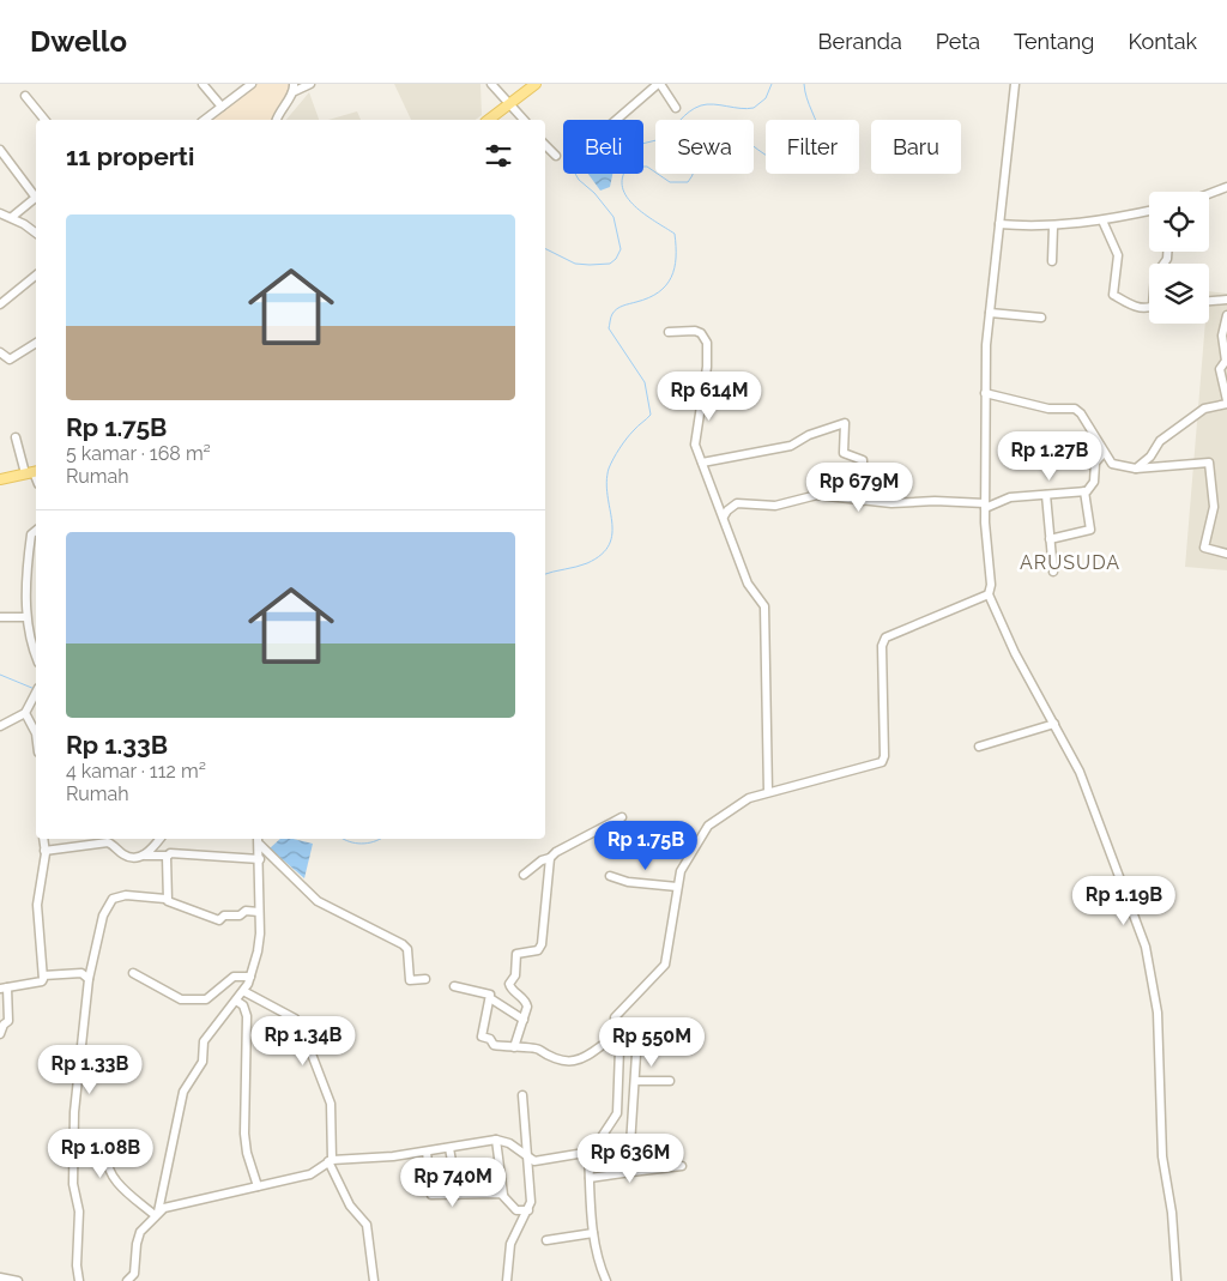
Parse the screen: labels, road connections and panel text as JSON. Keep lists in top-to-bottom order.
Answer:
{
  "districts": ["ARUSUDA"],
  "page": {
    "header": "Dwello",
    "nav": [
      "Beranda",
      "Peta",
      "Tentang",
      "Kontak"
    ],
    "chip": [
      "Beli",
      "Sewa",
      "Filter",
      "Baru"
    ],
    "heading": "11 properti",
    "list": [
      {
        "name": "Rp 1.75B",
        "note": "5 kamar · 168 m² · Rumah"
      },
      {
        "name": "Rp 1.33B",
        "note": "4 kamar · 112 m² · Rumah"
      }
    ],
    "price": [
      "Rp 614M",
      "Rp 1.27B",
      "Rp 679M",
      "Rp 1.75B",
      "Rp 1.19B",
      "Rp 1.34B",
      "Rp 550M",
      "Rp 1.33B",
      "Rp 1.08B",
      "Rp 636M",
      "Rp 740M"
    ]
  }
}
